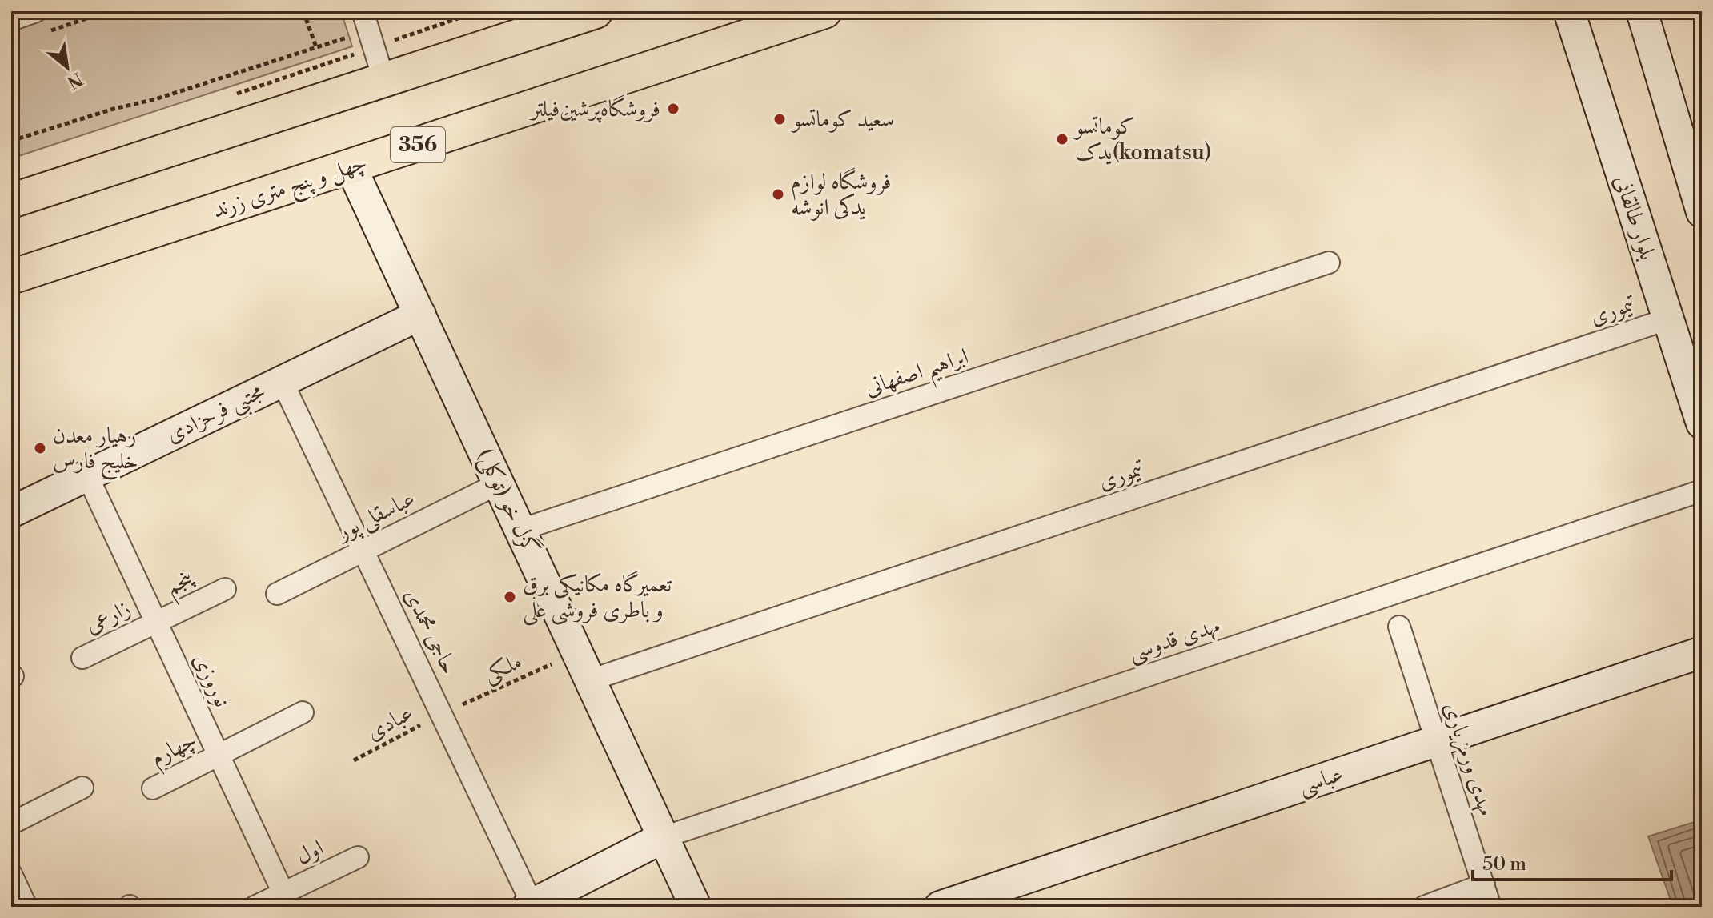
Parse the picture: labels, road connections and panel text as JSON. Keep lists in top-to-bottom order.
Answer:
{
  "streets": {
    "main road": ["356", "چهل و پنج متری زرند"],
    "street": [
      "بلوار طالقانی",
      "تیموری",
      "ابراهیم اصفهانی",
      "مجتبی فرحزادی",
      "گزل خو (توکلی)",
      "عباسقلی پور",
      "پنجم",
      "زارعی",
      "حاجی محمدی",
      "مهدی قدوسی",
      "نوروزی",
      "چهارم",
      "مهدی ورمزیاری",
      "عباسی",
      "اول"
    ],
    "path": ["ملکی", "عبادی"]
  },
  "crossings": [
    ["چهل و پنج متری زرند", "گزل خو (توکلی)"],
    ["بلوار طالقانی", "تیموری"],
    ["تیموری", "گزل خو (توکلی)"],
    ["ابراهیم اصفهانی", "گزل خو (توکلی)"],
    ["مجتبی فرحزادی", "گزل خو (توکلی)"],
    ["مجتبی فرحزادی", "حاجی محمدی"],
    ["مجتبی فرحزادی", "نوروزی"],
    ["گزل خو (توکلی)", "عباسقلی پور"],
    ["گزل خو (توکلی)", "مهدی قدوسی"],
    ["گزل خو (توکلی)", "ملکی"],
    ["عباسقلی پور", "حاجی محمدی"],
    ["پنجم", "زارعی"],
    ["پنجم", "نوروزی"],
    ["زارعی", "نوروزی"],
    ["حاجی محمدی", "ملکی"],
    ["حاجی محمدی", "عبادی"],
    ["ملکی", "عبادی"],
    ["نوروزی", "چهارم"],
    ["نوروزی", "اول"],
    ["مهدی ورمزیاری", "عباسی"]
  ],
  "places": [
    "فروشگاه‌پرشین‌فیلتر",
    "سعید کوماتسو",
    "کوماتسو یدک(komatsu)",
    "فروشگاه لوازم یدکی انوشه",
    "رهیار معدن خلیج فارس",
    "تعمیرگاه مکانیکی برق و باطری فروشی علی"
  ],
  "scale_bar": "50 m",
  "north": "bottom right"
}
